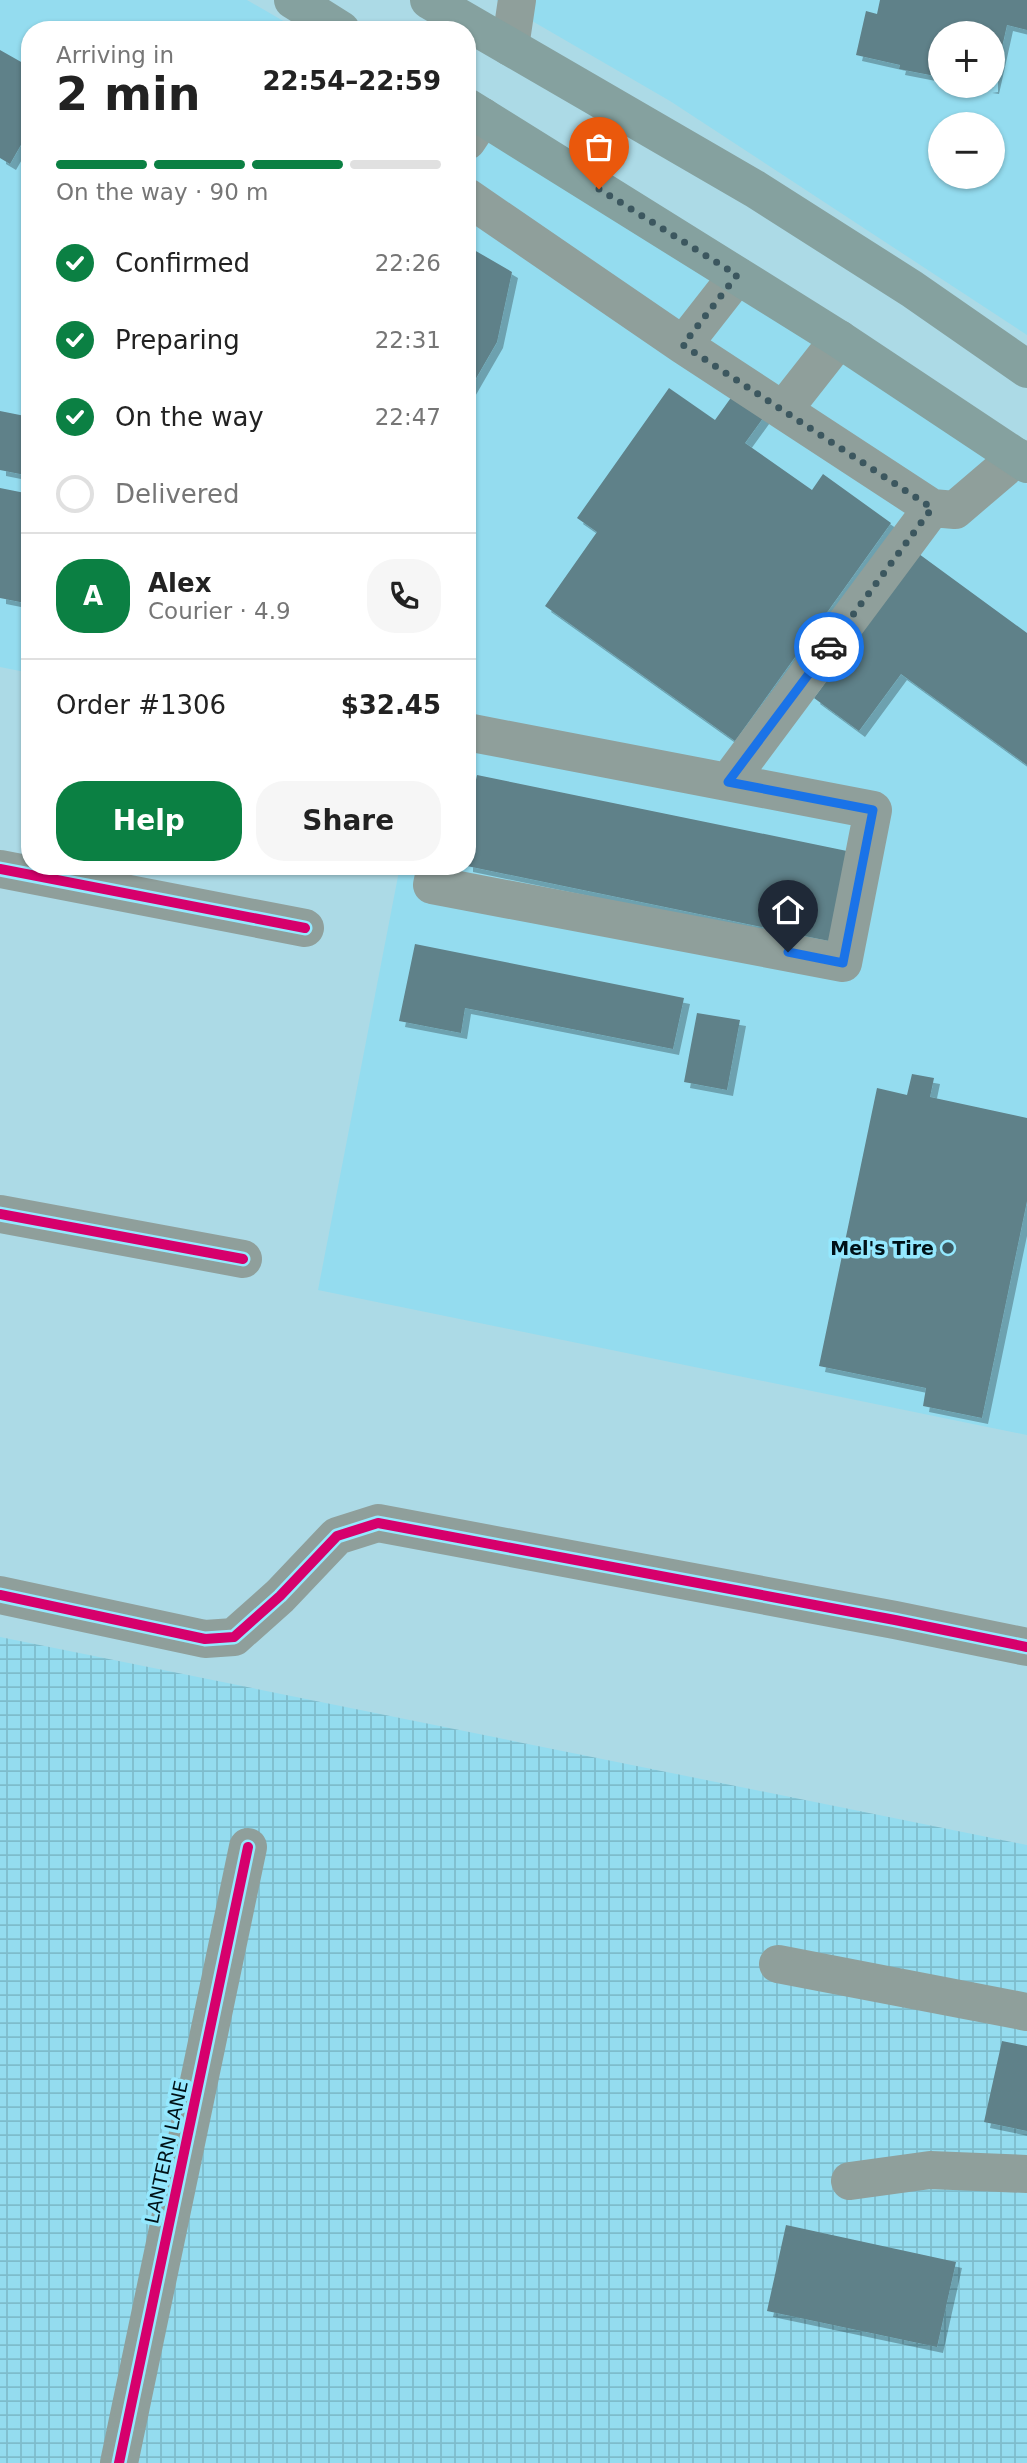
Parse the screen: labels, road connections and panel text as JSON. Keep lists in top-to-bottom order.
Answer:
{
  "streets": {
    "street": ["LANTERN LANE"]
  },
  "places": ["Mel's Tire"],
  "page": {
    "map_buttons": ["+", "−"],
    "heading": ["2 min", "Arriving in", "22:54–22:59"],
    "panel": [
      "Alex",
      "Courier · 4.9",
      "Order #1306",
      "$32.45"
    ],
    "bar": "On the way · 90 m",
    "list": [
      ["Confirmed", "22:26"],
      ["Preparing", "22:31"],
      ["On the way", "22:47"],
      "Delivered"
    ],
    "round": "A",
    "buttons": ["Help", "Share"]
  }
}
